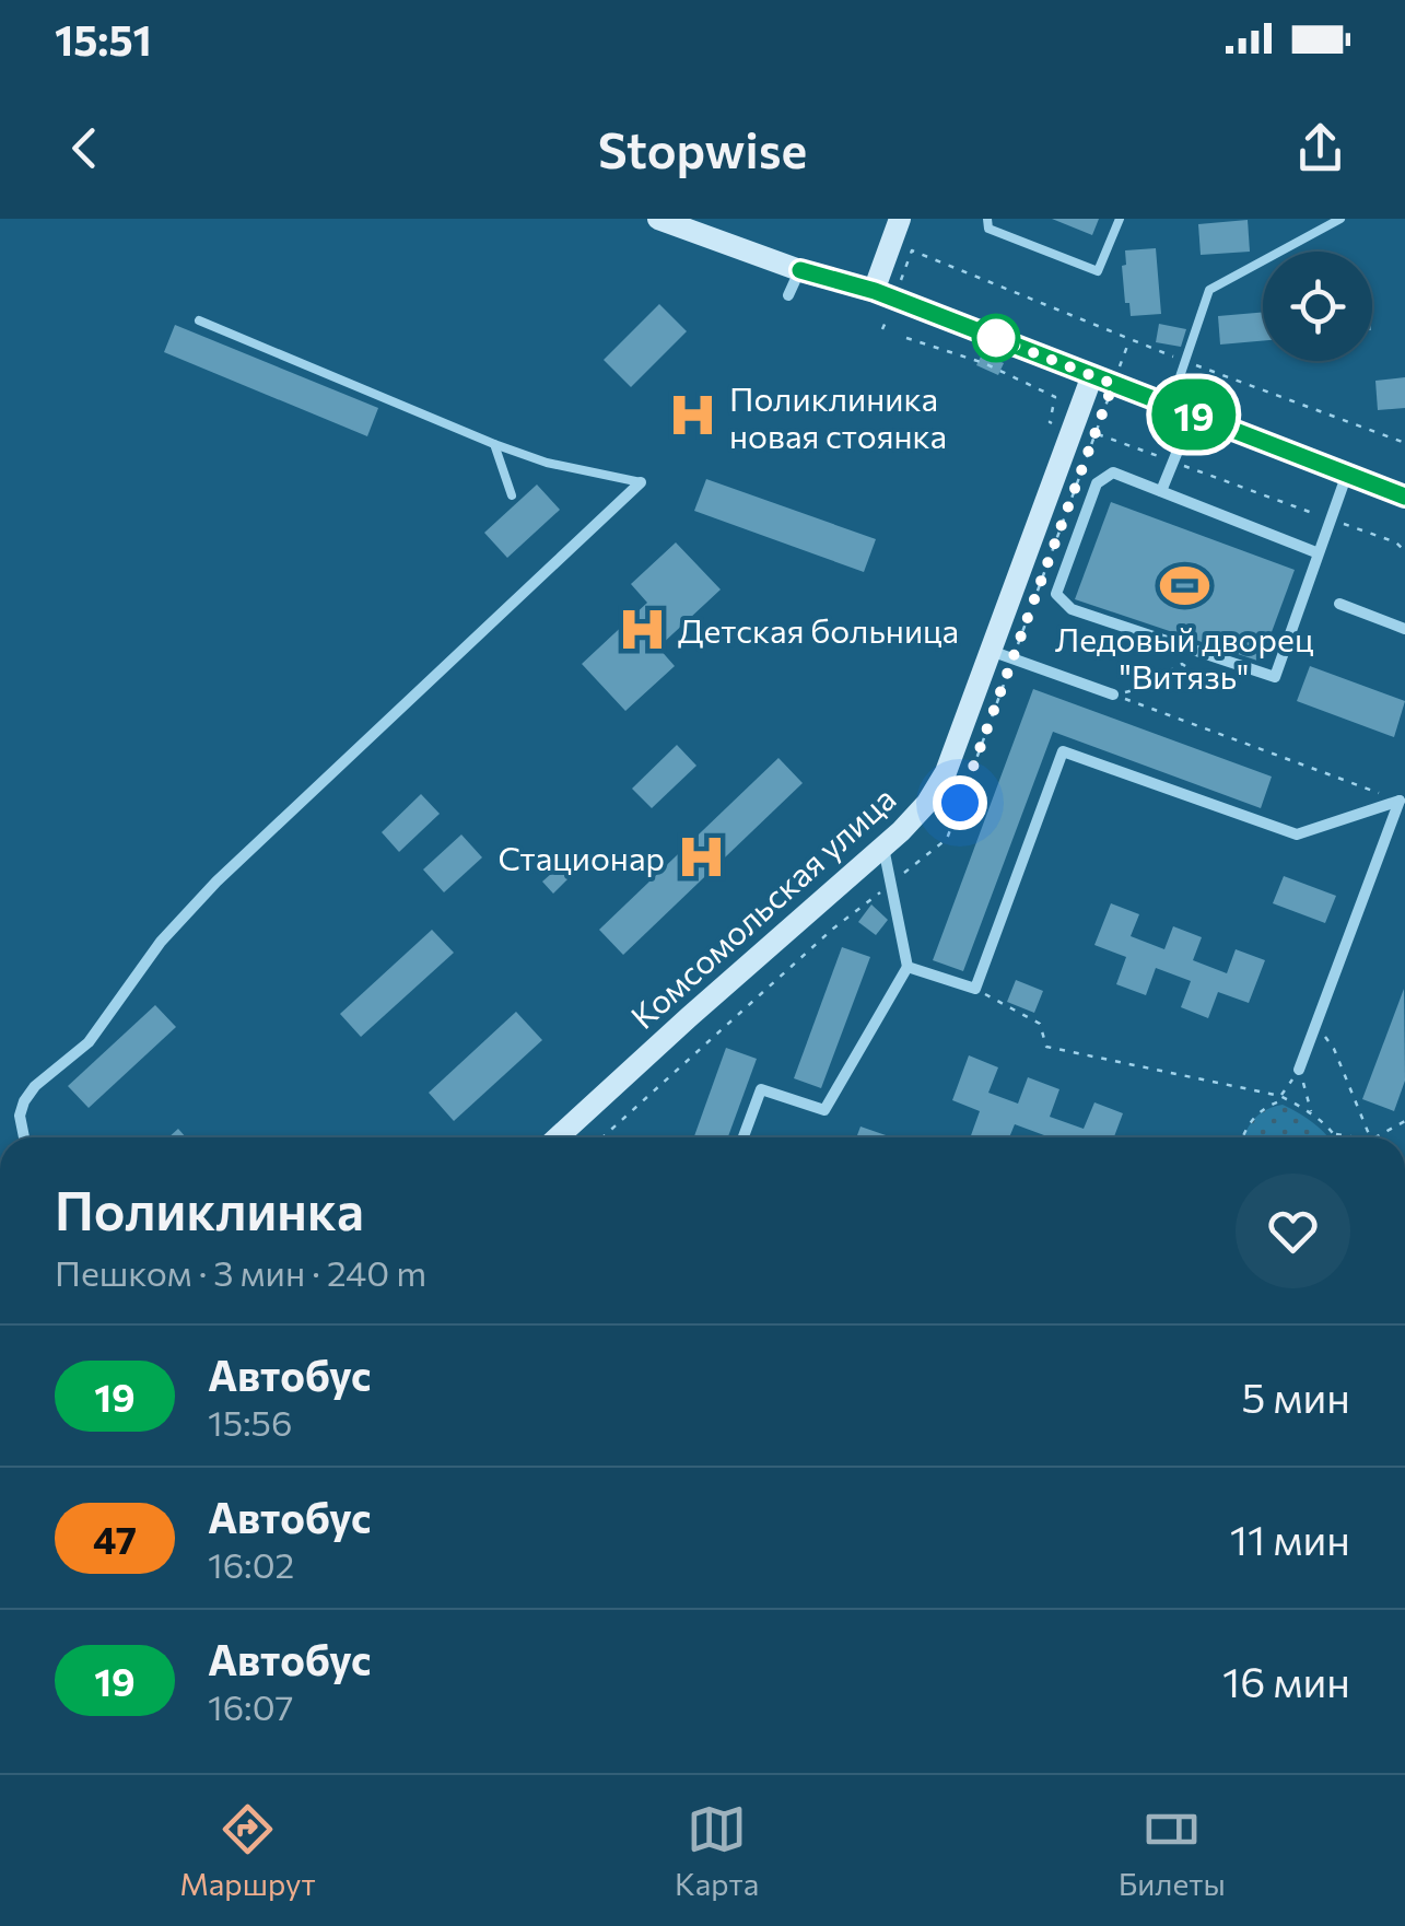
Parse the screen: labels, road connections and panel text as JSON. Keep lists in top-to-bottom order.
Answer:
{
  "streets": {
    "street": ["Комсомольская улица"]
  },
  "places": {
    "hospital": ["Поликлиника новая стоянка", "Детская больница", "Стационар"],
    "sports": ["Ледовый дворец \"Витязь\""]
  },
  "lines": ["bus line 19"],
  "page": {
    "status": "15:51",
    "header": "Stopwise",
    "on_map": "19",
    "heading": ["Поликлинка", "Пешком · 3 мин · 240 m"],
    "list": [
      {
        "mark": "19",
        "name": "Автобус",
        "note": "15:56",
        "value": "5 мин"
      },
      {
        "mark": "47",
        "name": "Автобус",
        "note": "16:02",
        "value": "11 мин"
      },
      {
        "mark": "19",
        "name": "Автобус",
        "note": "16:07",
        "value": "16 мин"
      }
    ],
    "tabs": ["Маршрут", "Карта", "Билеты"]
  }
}
